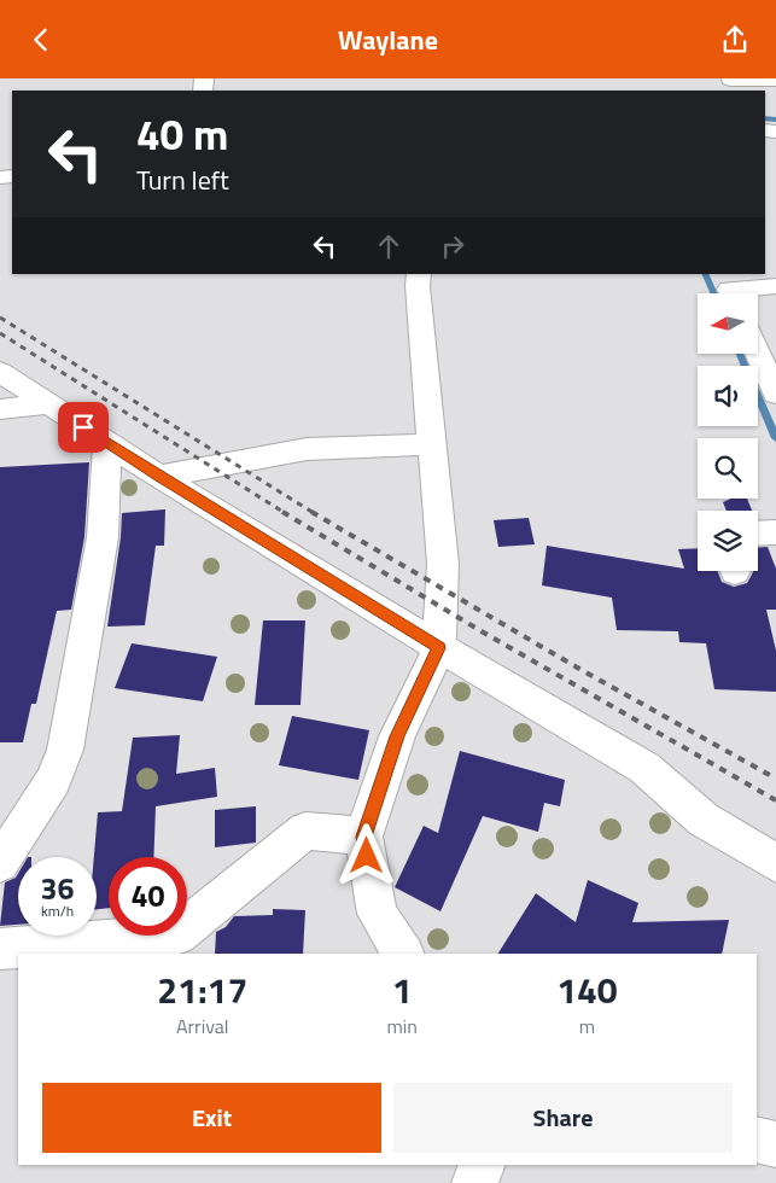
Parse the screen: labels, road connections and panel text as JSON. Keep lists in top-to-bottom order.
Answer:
{
  "north": "left",
  "page": {
    "header": "Waylane",
    "turn": ["40 m", "Turn left"],
    "speed": "36 km/h",
    "limit": "40",
    "eta": [
      "21:17",
      "Arrival",
      "1",
      "min",
      "140",
      "m"
    ],
    "buttons": ["Exit", "Share"]
  }
}
